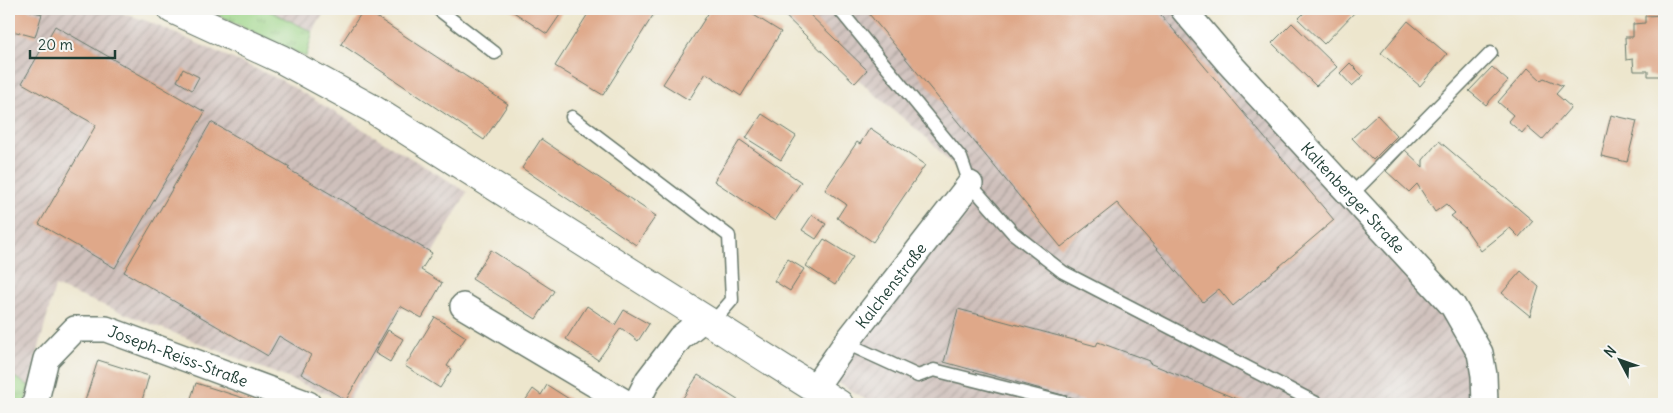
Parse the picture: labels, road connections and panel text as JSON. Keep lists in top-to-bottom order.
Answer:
{
  "streets": {
    "street": ["Kaltenberger Straße", "Kalchenstraße", "Joseph-Reiss-Straße"]
  },
  "scale_bar": "20 m",
  "north": "top left"
}
